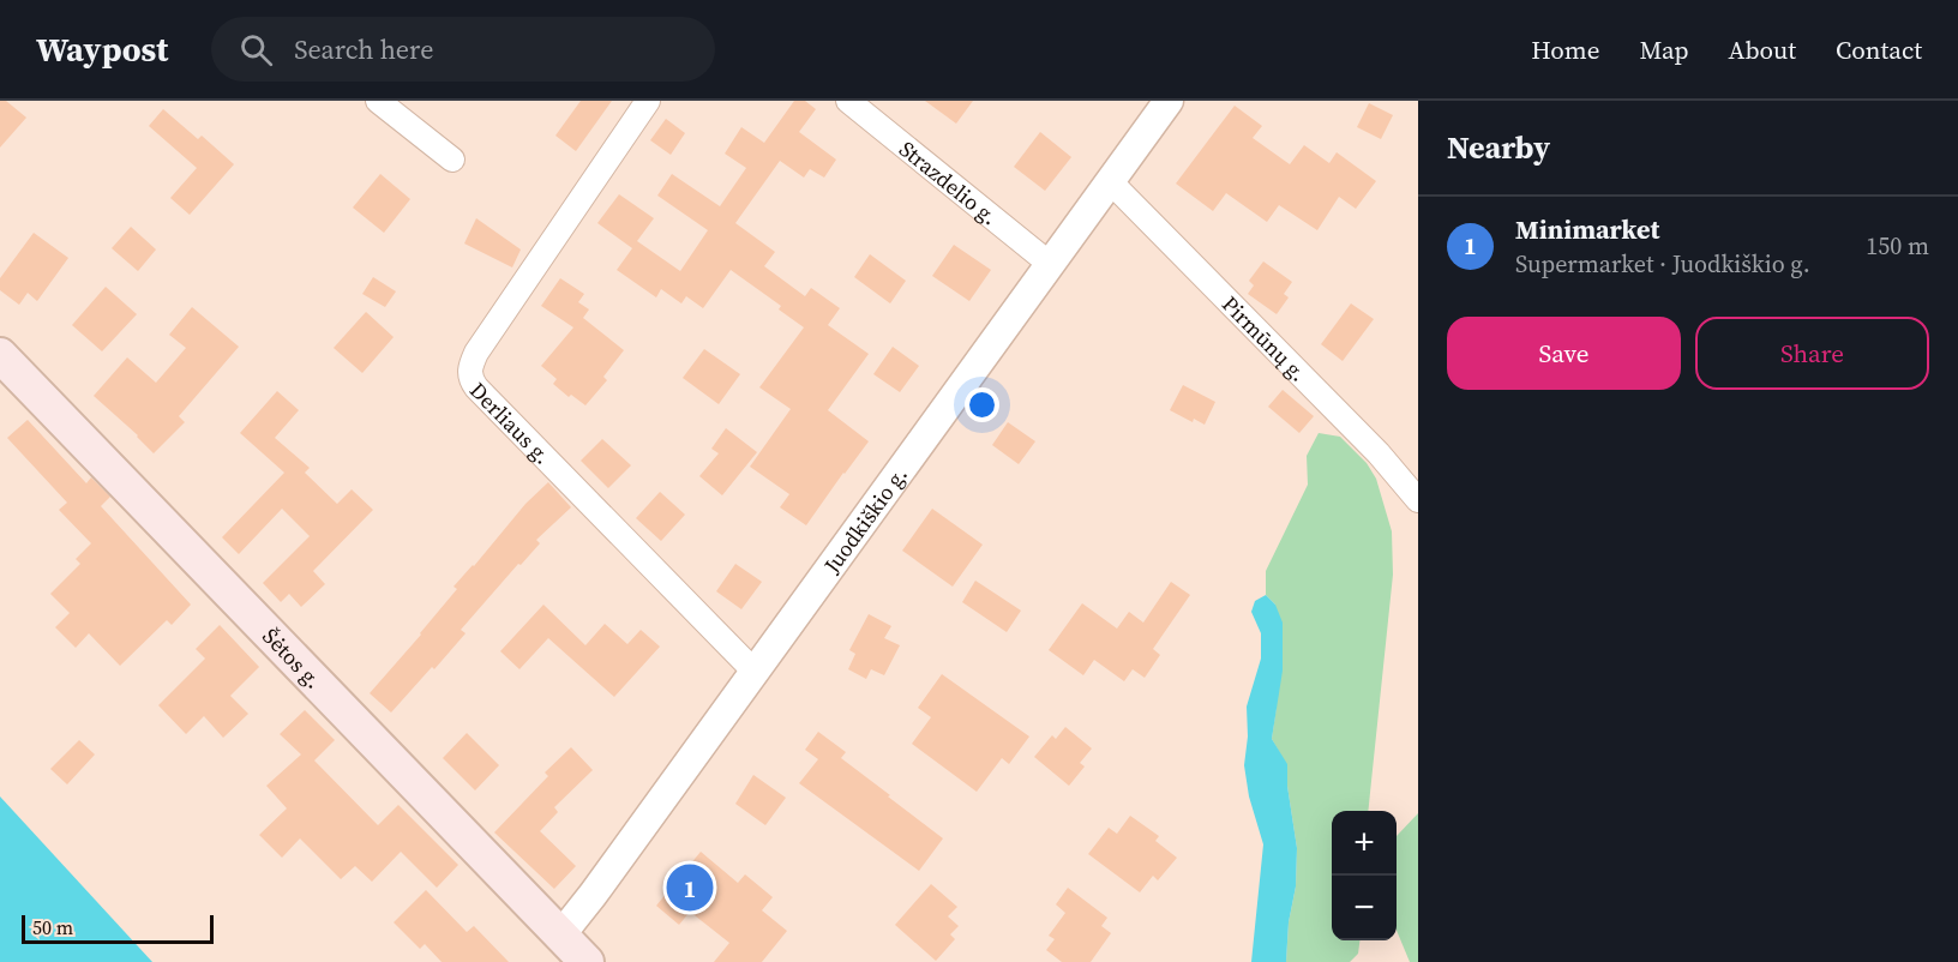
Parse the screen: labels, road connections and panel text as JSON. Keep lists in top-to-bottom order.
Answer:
{
  "streets": {
    "main road": ["Šėtos g."],
    "street": [
      "Strazdelio g.",
      "Pirmūnų g.",
      "Derliaus g.",
      "Juodkiškio g."
    ]
  },
  "crossings": [
    ["Strazdelio g.", "Juodkiškio g."],
    ["Pirmūnų g.", "Juodkiškio g."],
    ["Derliaus g.", "Juodkiškio g."],
    ["Juodkiškio g.", "Šėtos g."]
  ],
  "scale_bar": "50 m",
  "page": {
    "header": "Waypost",
    "search": "Search here",
    "nav": [
      "Home",
      "Map",
      "About",
      "Contact"
    ],
    "heading": "Nearby",
    "list": [
      {
        "mark": "1",
        "name": "Minimarket",
        "note": "Supermarket · Juodkiškio g.",
        "value": "150 m"
      }
    ],
    "buttons": ["Save", "Share"],
    "map_buttons": ["+", "−"],
    "pins": "1",
    "scale": "50 m"
  }
}
